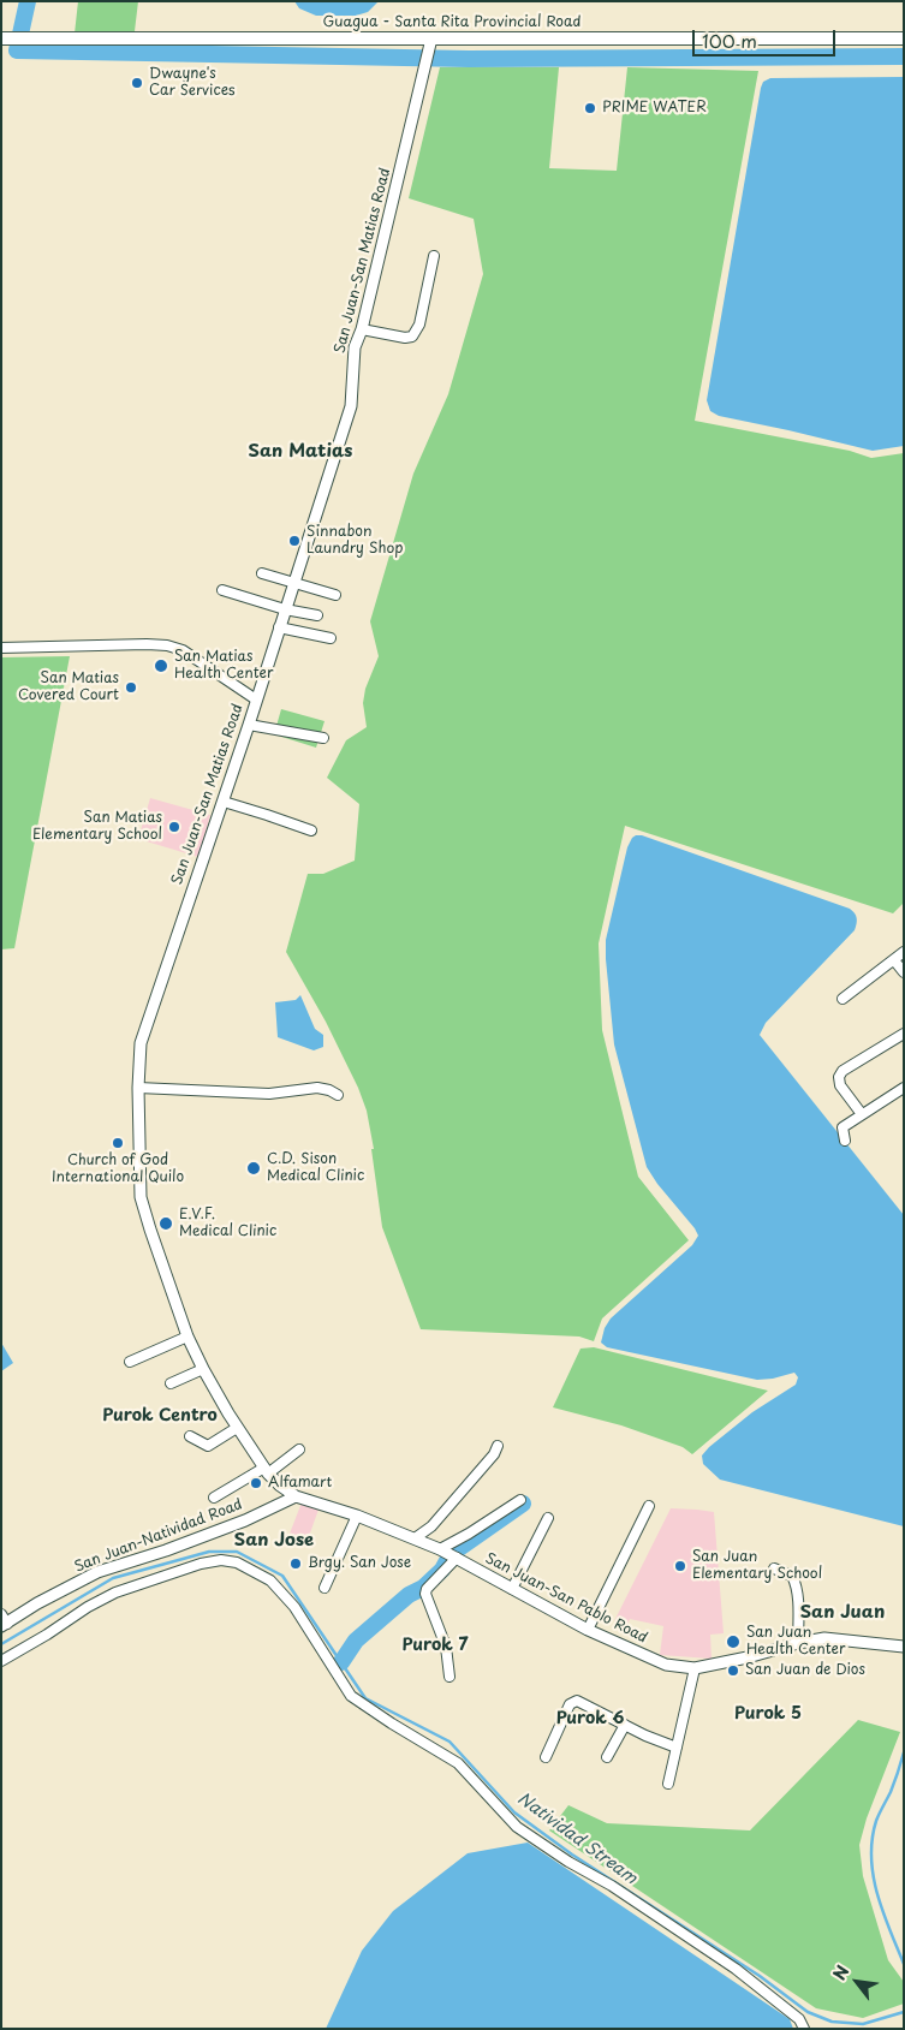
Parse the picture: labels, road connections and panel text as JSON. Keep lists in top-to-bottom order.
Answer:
{
  "streets": {
    "main road": ["Guagua - Santa Rita Provincial Road"],
    "street": ["San Juan-San Matias Road", "San Juan-Natividad Road", "San Juan-San Pablo Road"]
  },
  "crossings": [
    ["Guagua - Santa Rita Provincial Road", "San Juan-San Matias Road"],
    ["San Juan-San Matias Road", "San Juan-Natividad Road"],
    ["San Juan-San Matias Road", "San Juan-San Pablo Road"],
    ["San Juan-Natividad Road", "San Juan-San Pablo Road"]
  ],
  "districts": [
    "San Matias",
    "Purok Centro",
    "San Jose",
    "San Juan",
    "Purok 7",
    "Purok 5",
    "Purok 6"
  ],
  "water": ["Natividad Stream"],
  "places": [
    "Dwayne's Car Services",
    "PRIME WATER",
    "Sinnabon Laundry Shop",
    "San Matias Health Center",
    "San Matias Covered Court",
    "San Matias Elementary School",
    "Church of God International Quilo",
    "C.D. Sison Medical Clinic",
    "E.V.F. Medical Clinic",
    "Alfamart",
    "Brgy. San Jose",
    "San Juan Elementary School",
    "San Juan Health Center",
    "San Juan de Dios"
  ],
  "scale_bar": "100 m",
  "north": "top left"
}
